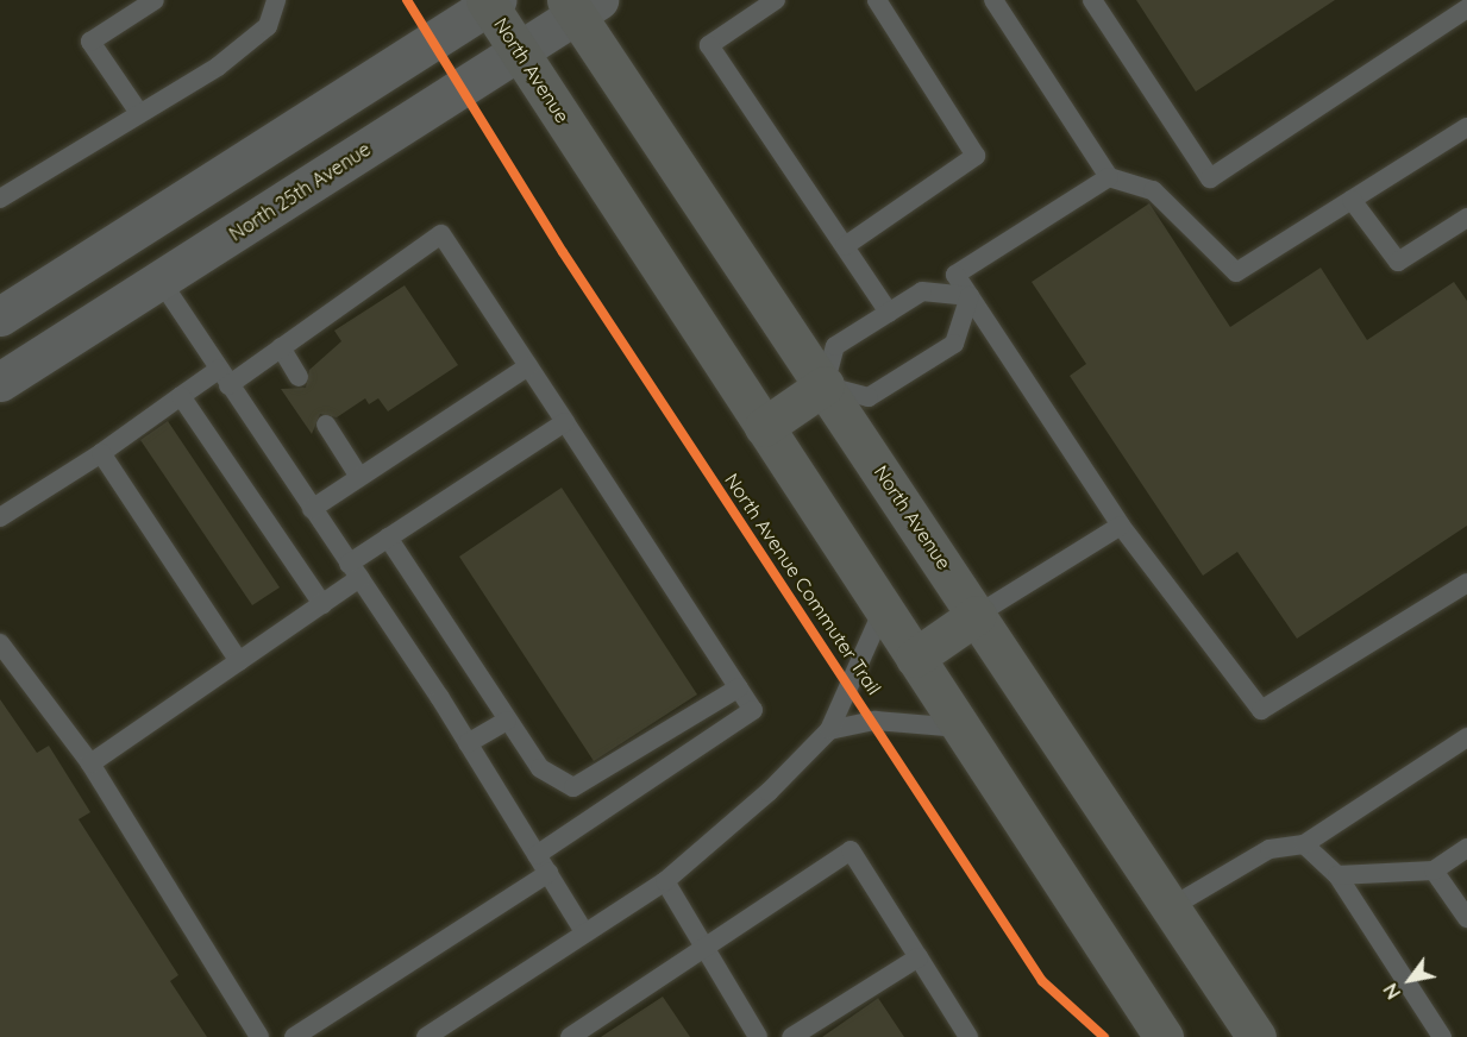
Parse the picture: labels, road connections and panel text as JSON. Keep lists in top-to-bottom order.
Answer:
{
  "streets": {
    "main road": ["North Avenue", "North 25th Avenue"],
    "cycle path": ["North Avenue Commuter Trail"]
  },
  "crossings": [
    ["North Avenue", "North 25th Avenue"]
  ],
  "north": "bottom left"
}
